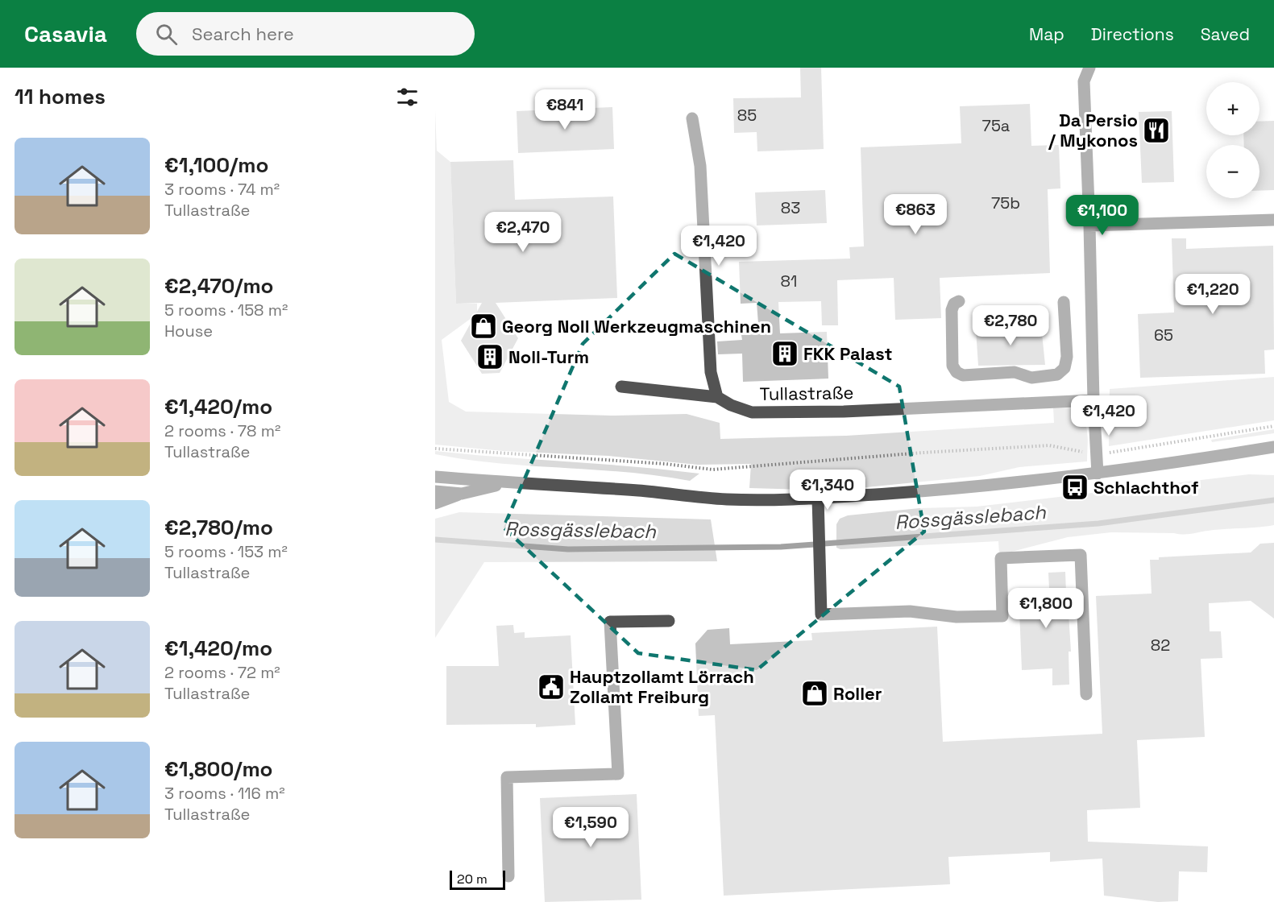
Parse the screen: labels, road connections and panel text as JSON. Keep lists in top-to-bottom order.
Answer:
{
  "streets": {
    "street": ["Tullastraße"]
  },
  "water": ["Rossgässlebach"],
  "places": {
    "restaurant": ["Da Persio / Mykonos"],
    "shop": ["Georg Noll Werkzeugmaschinen", "Roller"],
    "building": ["FKK Palast", "Noll-Turm"],
    "bus stop": ["Schlachthof"],
    "public building": ["Hauptzollamt Lörrach Zollamt Freiburg"]
  },
  "house_numbers": [
    "85",
    "75a",
    "75b",
    "83",
    "81",
    "65",
    "82"
  ],
  "scale_bar": "20 m",
  "page": {
    "header": "Casavia",
    "search": "Search here",
    "nav": ["Map", "Directions", "Saved"],
    "heading": "11 homes",
    "map_buttons": ["+", "−"],
    "price": [
      "€841",
      "€863",
      "€1,100",
      "€2,470",
      "€1,420",
      "€1,220",
      "€2,780",
      "€1,420",
      "€1,340",
      "€1,800",
      "€1,590"
    ],
    "list": [
      {
        "name": "€1,100/mo",
        "note": "3 rooms · 74 m² · Tullastraße"
      },
      {
        "name": "€2,470/mo",
        "note": "5 rooms · 158 m² · House"
      },
      {
        "name": "€1,420/mo",
        "note": "2 rooms · 78 m² · Tullastraße"
      },
      {
        "name": "€2,780/mo",
        "note": "5 rooms · 153 m² · Tullastraße"
      },
      {
        "name": "€1,420/mo",
        "note": "2 rooms · 72 m² · Tullastraße"
      },
      {
        "name": "€1,800/mo",
        "note": "3 rooms · 116 m² · Tullastraße"
      }
    ],
    "scale": "20 m"
  }
}
